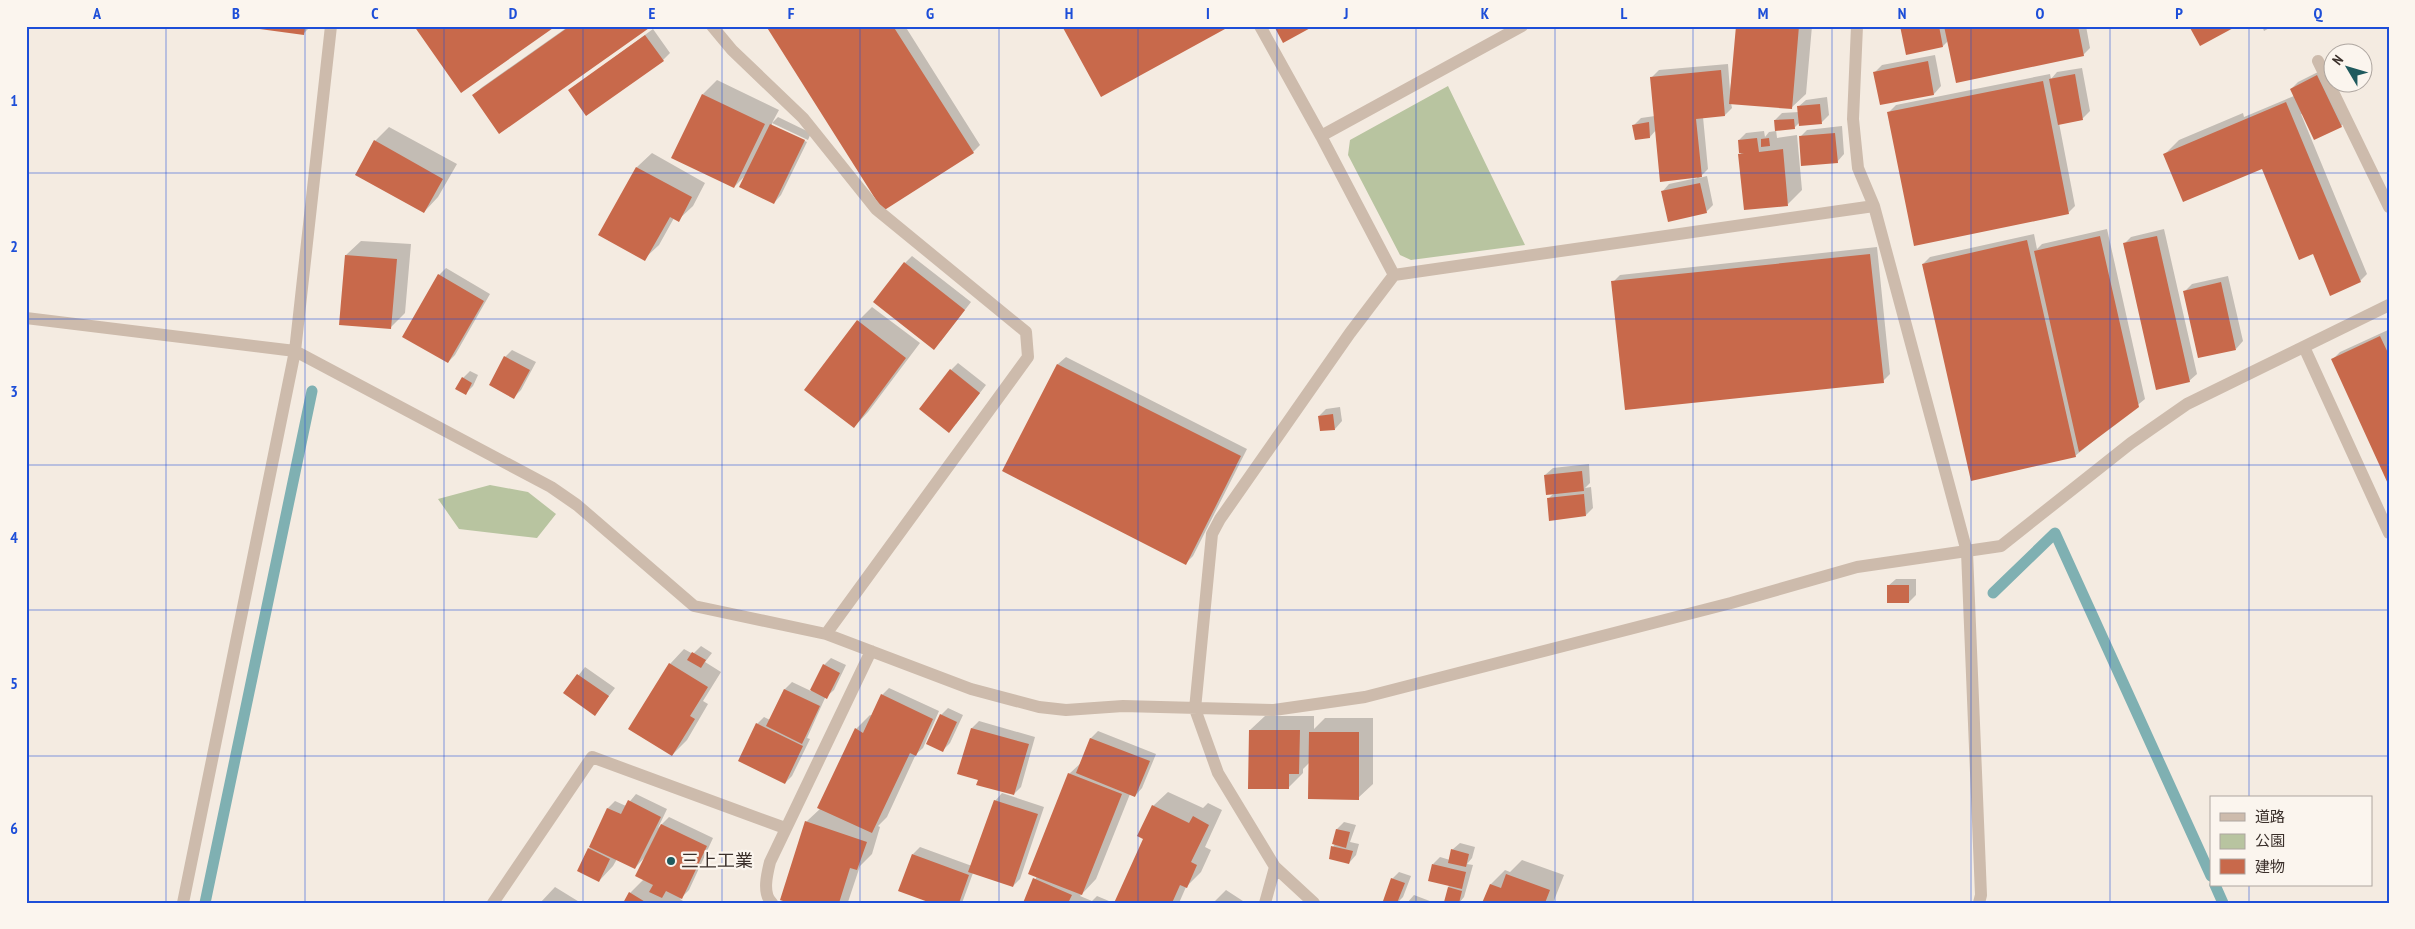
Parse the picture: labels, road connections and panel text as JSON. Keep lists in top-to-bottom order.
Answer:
{
  "places": ["三上工業"],
  "legend": ["道路", "公園", "建物"],
  "north": "top left",
  "grid": {
    "columns": [
      "A",
      "B",
      "C",
      "D",
      "E",
      "F",
      "G",
      "H",
      "I",
      "J",
      "K",
      "L",
      "M",
      "N",
      "O",
      "P",
      "Q"
    ],
    "rows": [
      "1",
      "2",
      "3",
      "4",
      "5",
      "6"
    ]
  }
}
